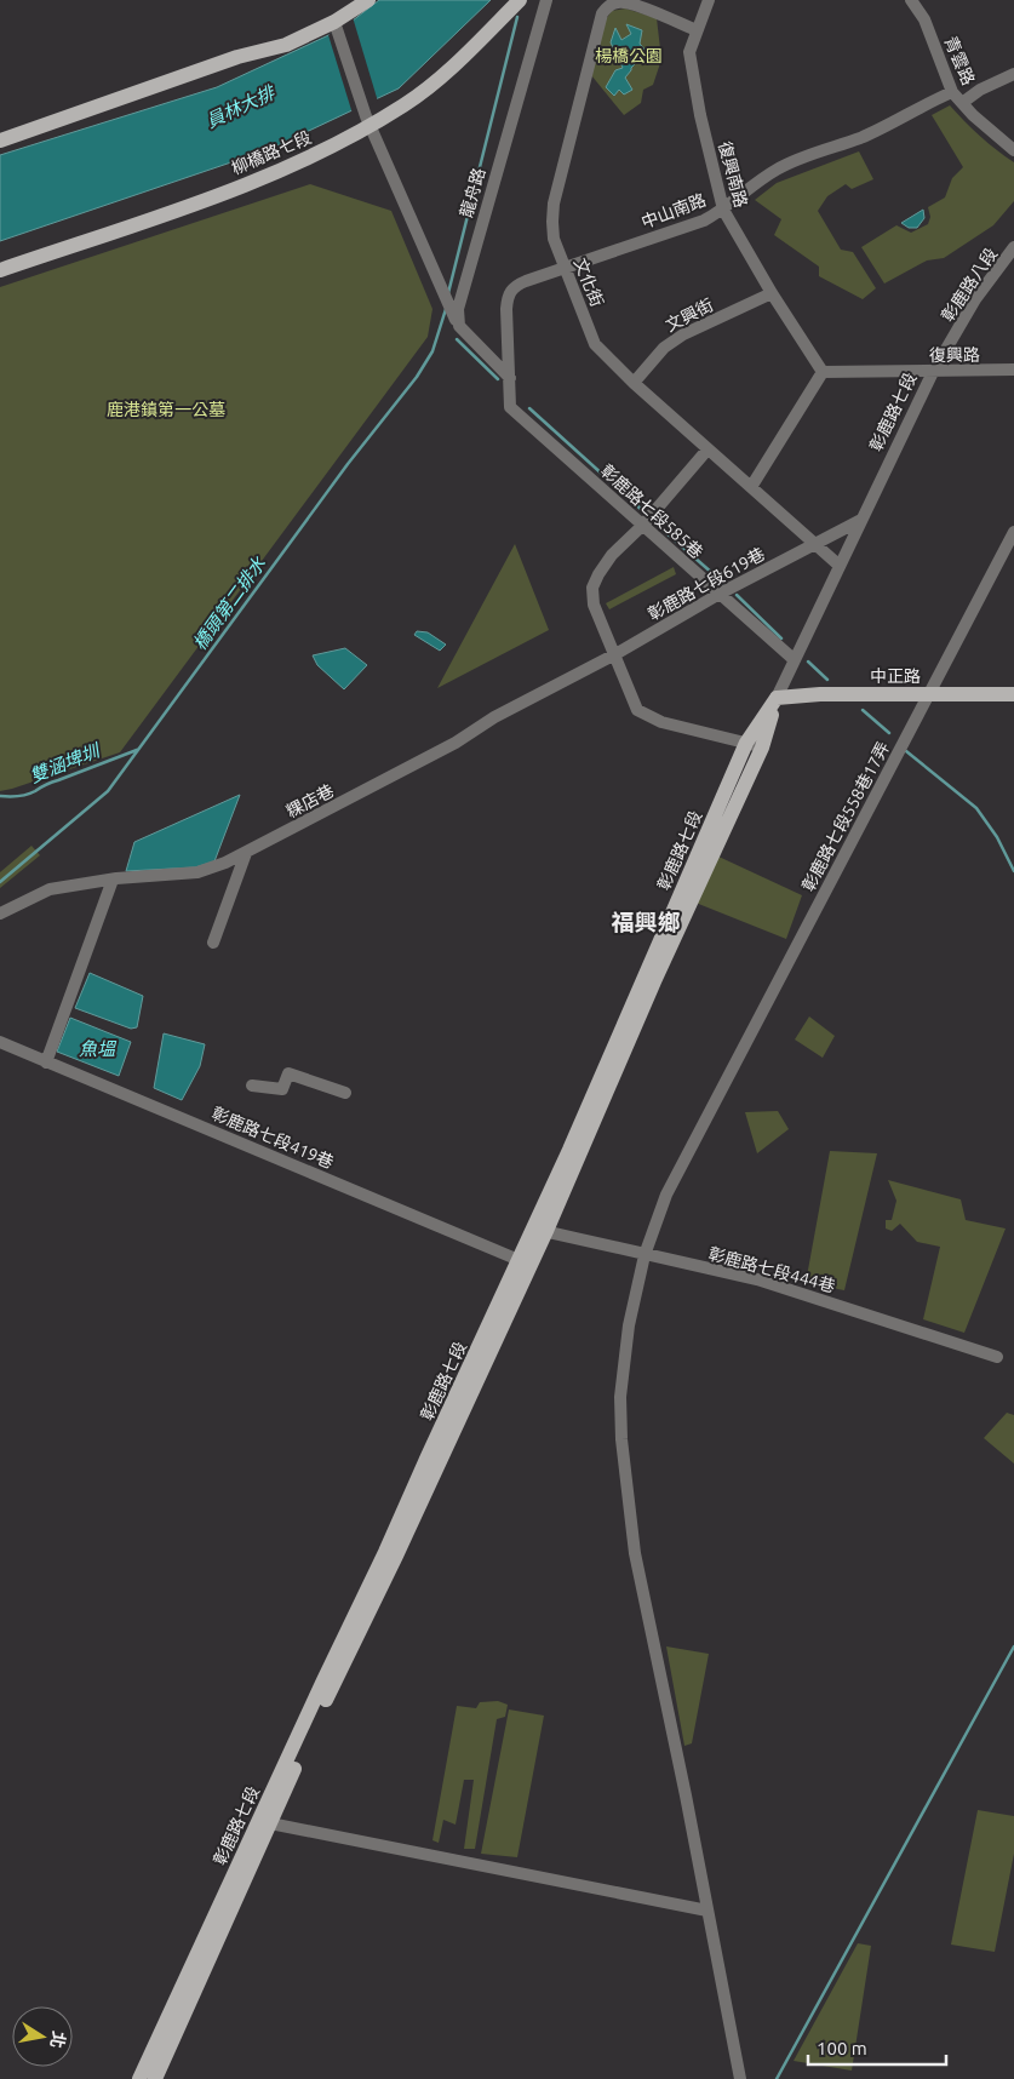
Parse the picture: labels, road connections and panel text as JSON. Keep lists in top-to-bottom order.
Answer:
{
  "streets": {
    "main road": ["柳橋路七段", "彰鹿路七段", "中正路"],
    "street": [
      "青雲路",
      "復興南路",
      "龍舟路",
      "中山南路",
      "文化街",
      "彰鹿路八段",
      "文興街",
      "復興路",
      "彰鹿路七段585巷",
      "彰鹿路七段619巷",
      "粿店巷",
      "彰鹿路七段558巷17弄",
      "彰鹿路七段419巷",
      "彰鹿路七段444巷"
    ]
  },
  "crossings": [
    ["青雲路", "中山南路"],
    ["復興南路", "中山南路"],
    ["復興南路", "文化街"],
    ["復興南路", "文興街"],
    ["復興南路", "復興路"],
    ["中山南路", "文化街"],
    ["中山南路", "彰鹿路七段585巷"],
    ["文化街", "文興街"],
    ["文化街", "彰鹿路七段"],
    ["文化街", "彰鹿路七段619巷"],
    ["彰鹿路八段", "復興路"],
    ["彰鹿路八段", "彰鹿路七段"],
    ["復興路", "彰鹿路七段"],
    ["彰鹿路七段", "彰鹿路七段585巷"],
    ["彰鹿路七段", "彰鹿路七段619巷"],
    ["彰鹿路七段", "中正路"],
    ["彰鹿路七段", "彰鹿路七段419巷"],
    ["彰鹿路七段", "彰鹿路七段444巷"],
    ["彰鹿路七段585巷", "彰鹿路七段619巷"],
    ["彰鹿路七段619巷", "粿店巷"],
    ["中正路", "彰鹿路七段558巷17弄"],
    ["彰鹿路七段558巷17弄", "彰鹿路七段444巷"]
  ],
  "districts": ["福興鄉"],
  "water": [
    "員林大排",
    "橋頭第二排水",
    "雙涵埤圳",
    "魚塭"
  ],
  "parks": ["楊橋公園", "鹿港鎮第一公墓"],
  "scale_bar": "100 m",
  "north": "right"
}
